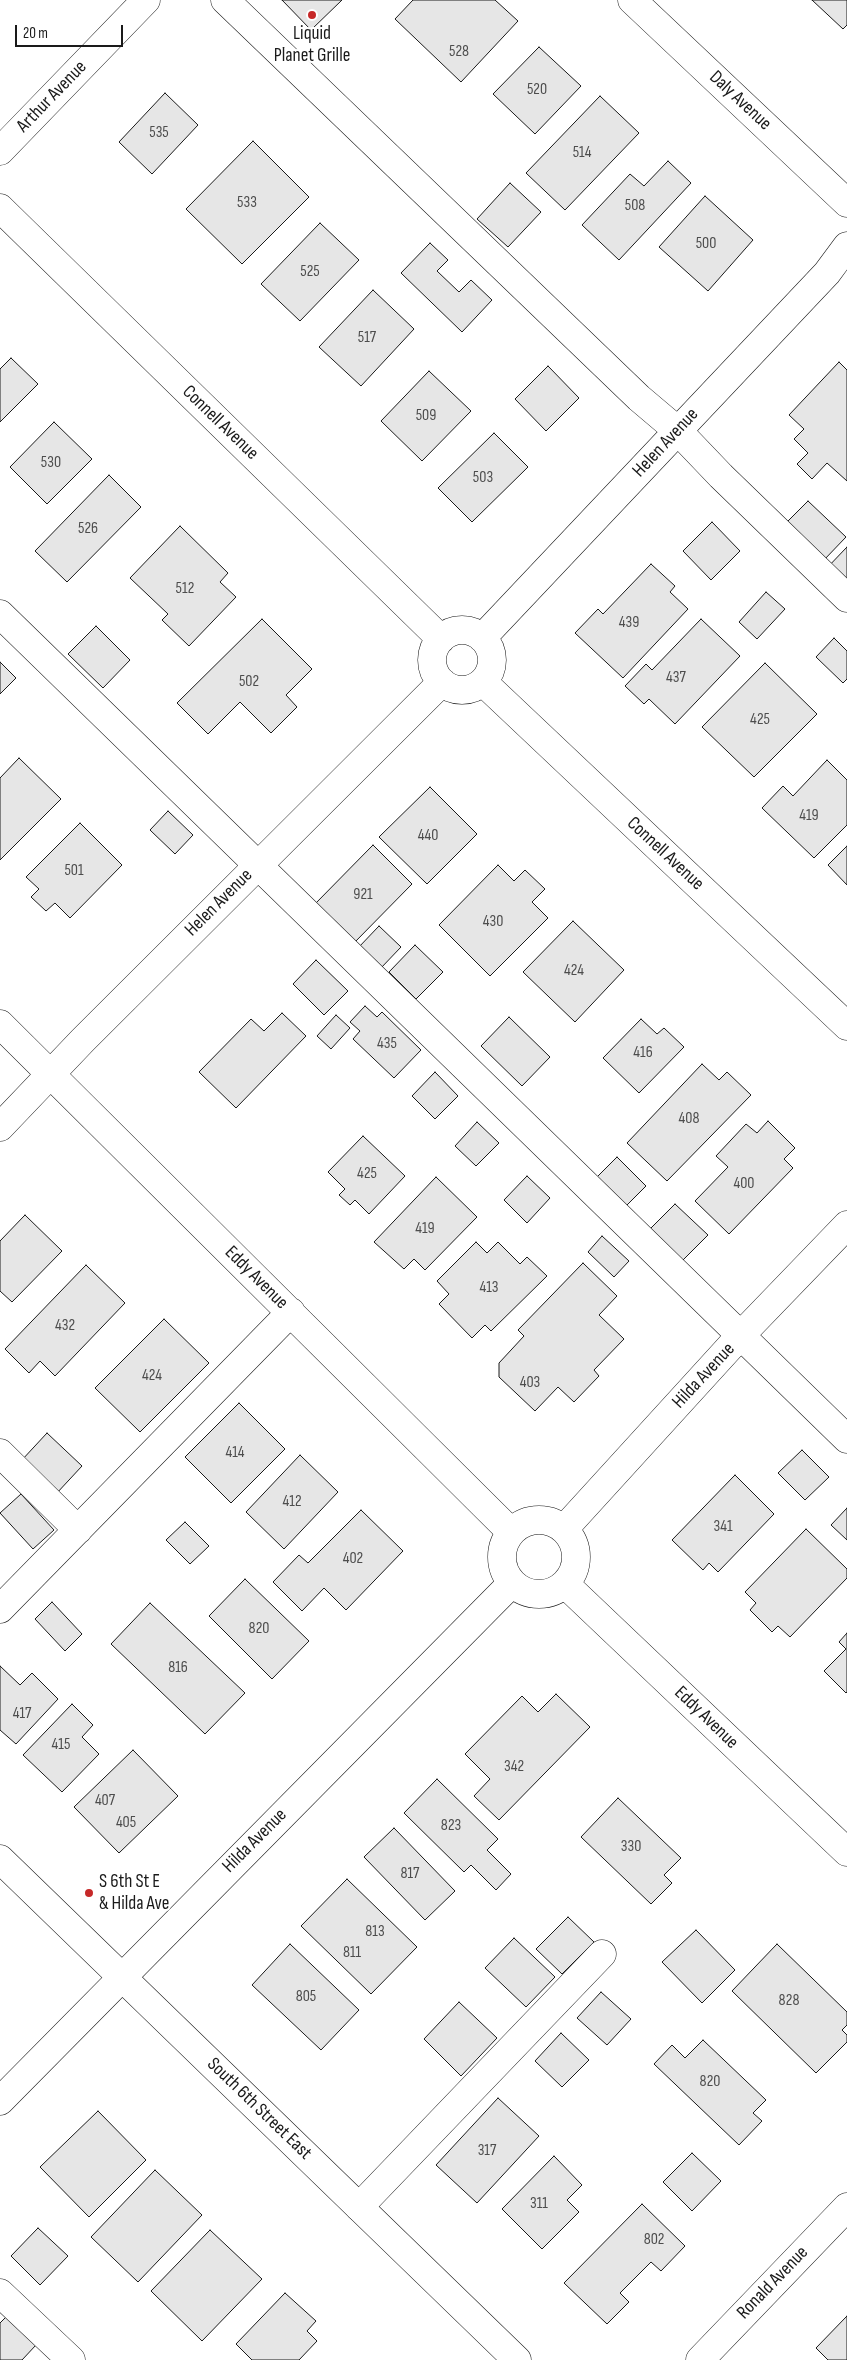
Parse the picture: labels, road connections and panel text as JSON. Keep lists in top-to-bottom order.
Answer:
{
  "streets": {
    "main road": [
      "Arthur Avenue",
      "Daly Avenue",
      "Connell Avenue",
      "Helen Avenue",
      "Eddy Avenue",
      "Hilda Avenue",
      "South 6th Street East",
      "Ronald Avenue"
    ]
  },
  "crossings": [
    ["Connell Avenue", "Helen Avenue"],
    ["Helen Avenue", "Eddy Avenue"],
    ["Eddy Avenue", "Hilda Avenue"],
    ["Hilda Avenue", "South 6th Street East"]
  ],
  "places": ["Liquid Planet Grille", "S 6th St E & Hilda Ave"],
  "house_numbers": [
    "528",
    "520",
    "535",
    "514",
    "533",
    "508",
    "500",
    "525",
    "517",
    "509",
    "530",
    "503",
    "526",
    "512",
    "439",
    "437",
    "502",
    "425",
    "419",
    "440",
    "501",
    "921",
    "430",
    "424",
    "435",
    "416",
    "408",
    "425",
    "400",
    "419",
    "413",
    "432",
    "424",
    "403",
    "414",
    "412",
    "341",
    "402",
    "820",
    "816",
    "417",
    "415",
    "342",
    "407",
    "405",
    "823",
    "330",
    "817",
    "813",
    "811",
    "805",
    "828",
    "820",
    "317",
    "311",
    "802"
  ],
  "scale_bar": "20 m"
}
